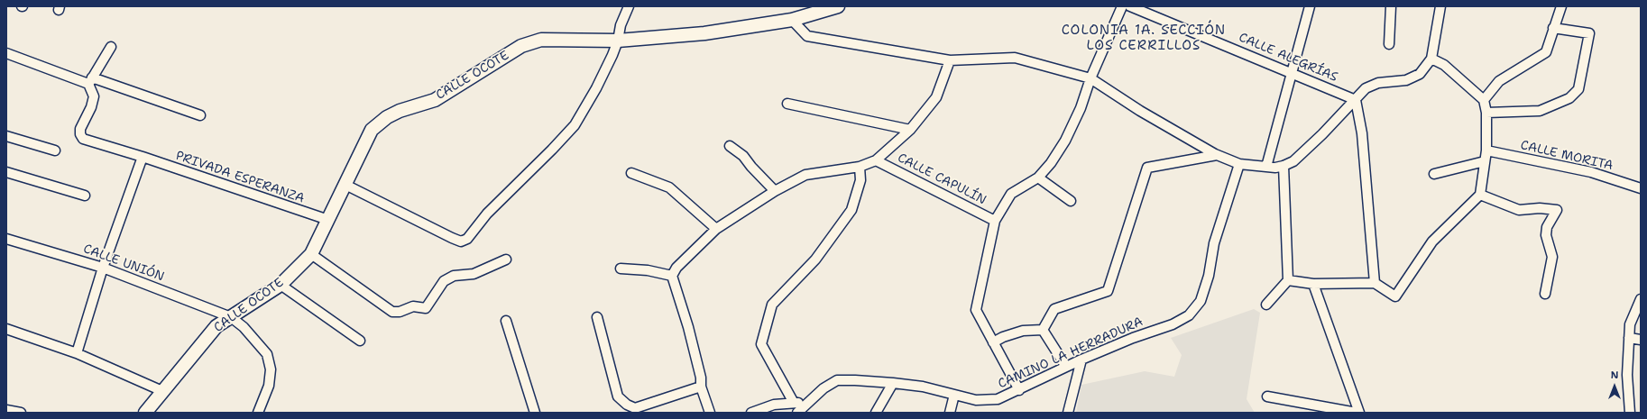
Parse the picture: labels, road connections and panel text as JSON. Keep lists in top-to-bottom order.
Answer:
{
  "streets": {
    "street": [
      "CALLE ALEGRÍAS",
      "CALLE OCOTE",
      "CALLE MORITA",
      "PRIVADA ESPERANZA",
      "CALLE CAPULÍN",
      "CALLE UNIÓN",
      "CAMINO LA HERRADURA"
    ]
  },
  "crossings": [
    ["CALLE OCOTE", "PRIVADA ESPERANZA"],
    ["CALLE OCOTE", "CALLE UNIÓN"]
  ],
  "districts": ["COLONIA 1A. SECCIÓN LOS CERRILLOS"],
  "north": "top"
}
